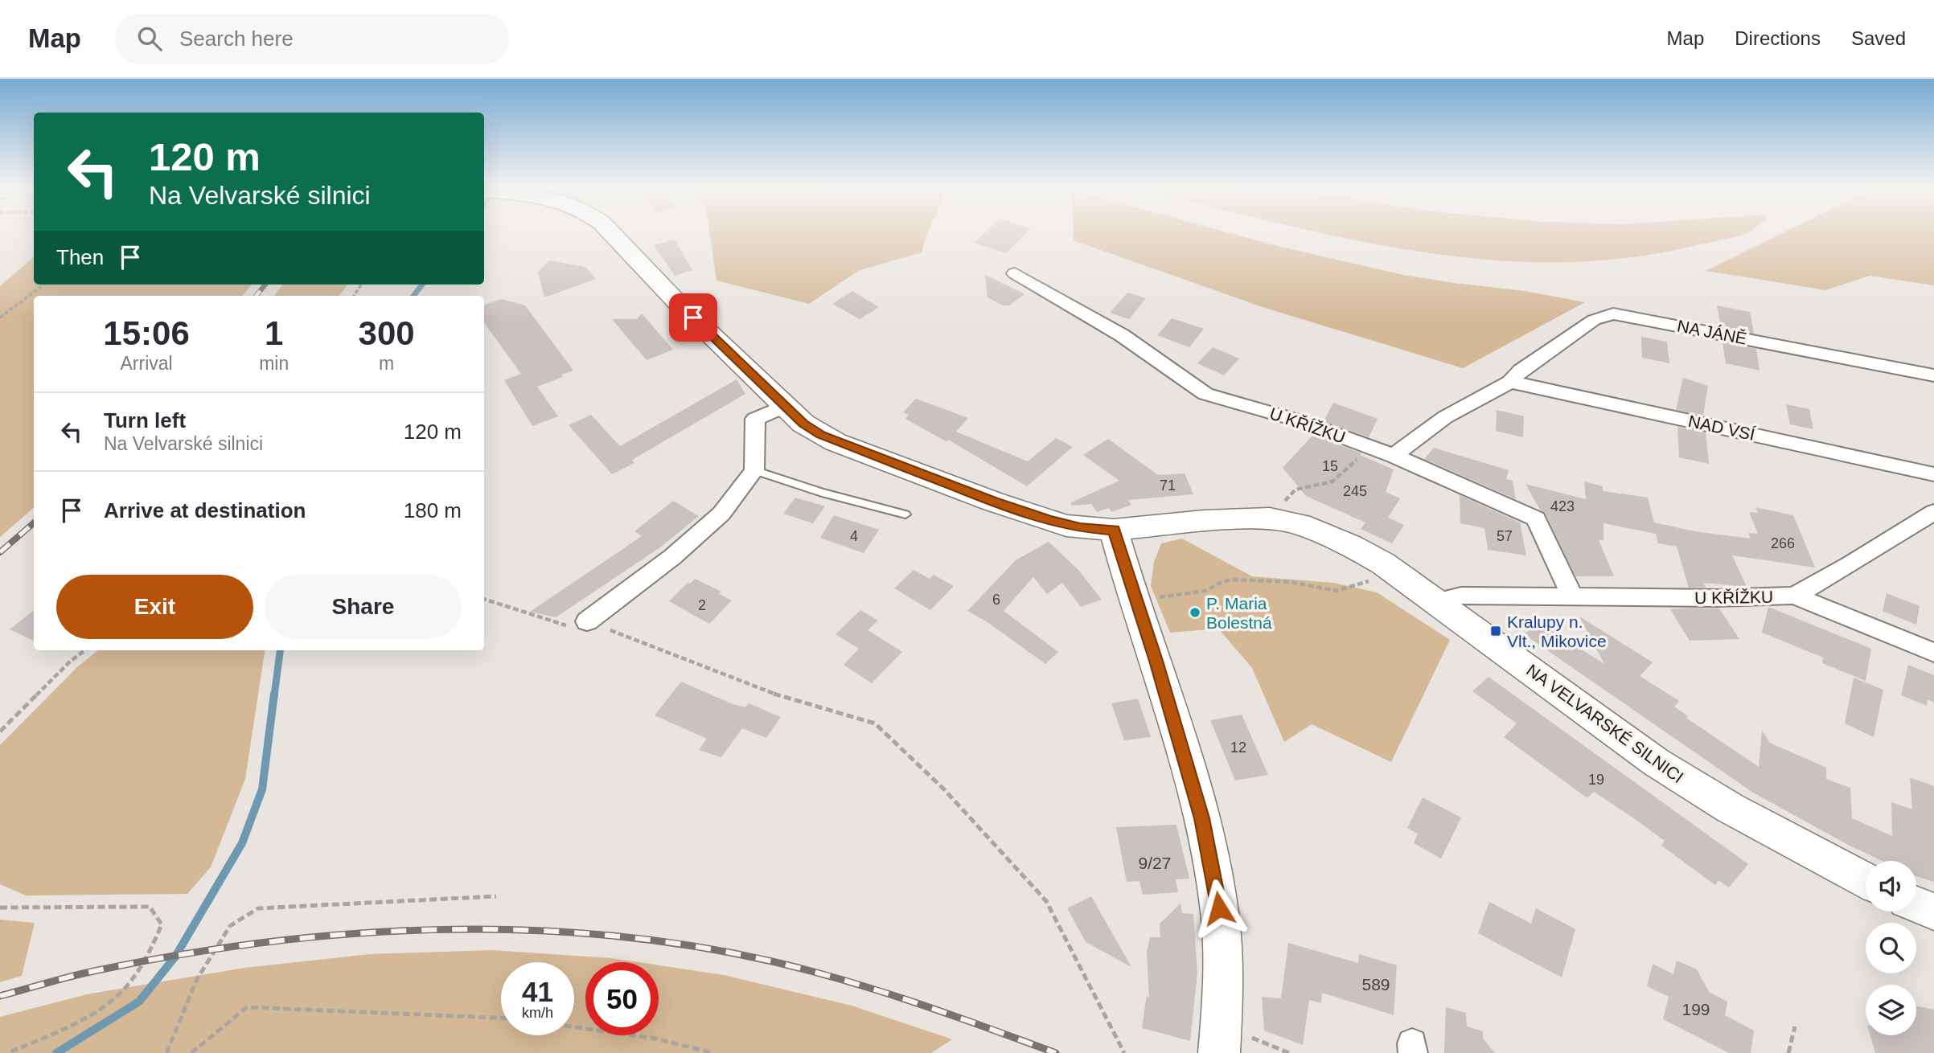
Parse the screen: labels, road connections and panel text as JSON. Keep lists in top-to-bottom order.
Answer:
{
  "streets": {
    "main road": ["NA VELVARSKÉ SILNICI"],
    "street": ["NA JÁNĚ", "U KŘÍŽKU", "NAD VSÍ"]
  },
  "crossings": [
    ["NA JÁNĚ", "U KŘÍŽKU"],
    ["NA JÁNĚ", "NAD VSÍ"],
    ["U KŘÍŽKU", "NA VELVARSKÉ SILNICI"]
  ],
  "places": {
    "other": ["P. Maria Bolestná"],
    "transit": ["Kralupy n. Vlt., Mikovice"]
  },
  "house_numbers": [
    "15",
    "71",
    "245",
    "423",
    "4",
    "57",
    "266",
    "6",
    "2",
    "12",
    "19",
    "9/27",
    "589",
    "199"
  ],
  "page": {
    "header": "Map",
    "search": "Search here",
    "nav": ["Map", "Directions", "Saved"],
    "turn": ["120 m", "Na Velvarské silnici"],
    "then": "Then",
    "eta": [
      "15:06",
      "Arrival",
      "1",
      "min",
      "300",
      "m"
    ],
    "list": [
      {
        "name": "Turn left",
        "note": "Na Velvarské silnici",
        "value": "120 m"
      },
      {
        "name": "Arrive at destination",
        "value": "180 m"
      }
    ],
    "buttons": ["Exit", "Share"],
    "speed": "41 km/h",
    "limit": "50"
  }
}
